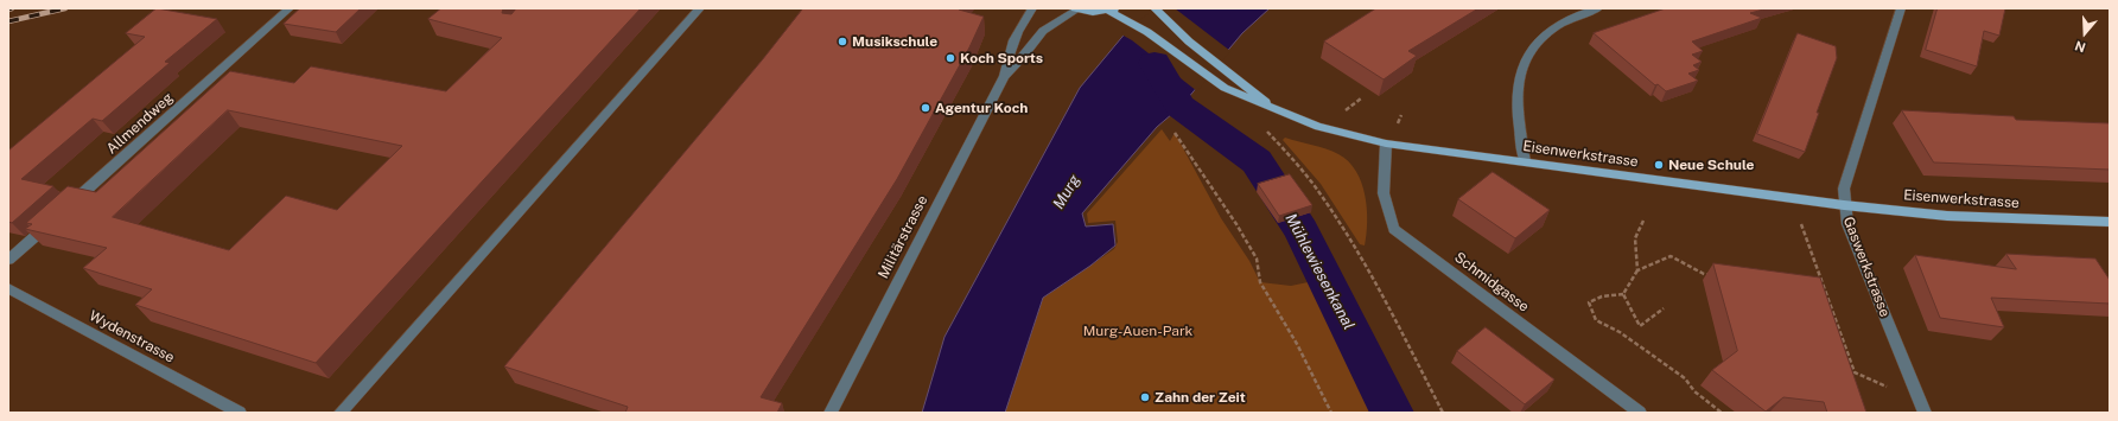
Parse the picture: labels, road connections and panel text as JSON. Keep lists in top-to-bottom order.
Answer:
{
  "streets": {
    "main road": ["Eisenwerkstrasse"],
    "street": [
      "Allmendweg",
      "Militärstrasse",
      "Gaswerkstrasse",
      "Schmidgasse",
      "Wydenstrasse"
    ]
  },
  "crossings": [
    ["Eisenwerkstrasse", "Gaswerkstrasse"],
    ["Eisenwerkstrasse", "Schmidgasse"]
  ],
  "water": ["Murg", "Mühlewiesenkanal"],
  "parks": ["Murg-Auen-Park"],
  "places": [
    "Musikschule",
    "Koch Sports",
    "Agentur Koch",
    "Neue Schule",
    "Zahn der Zeit"
  ],
  "north": "bottom"
}
